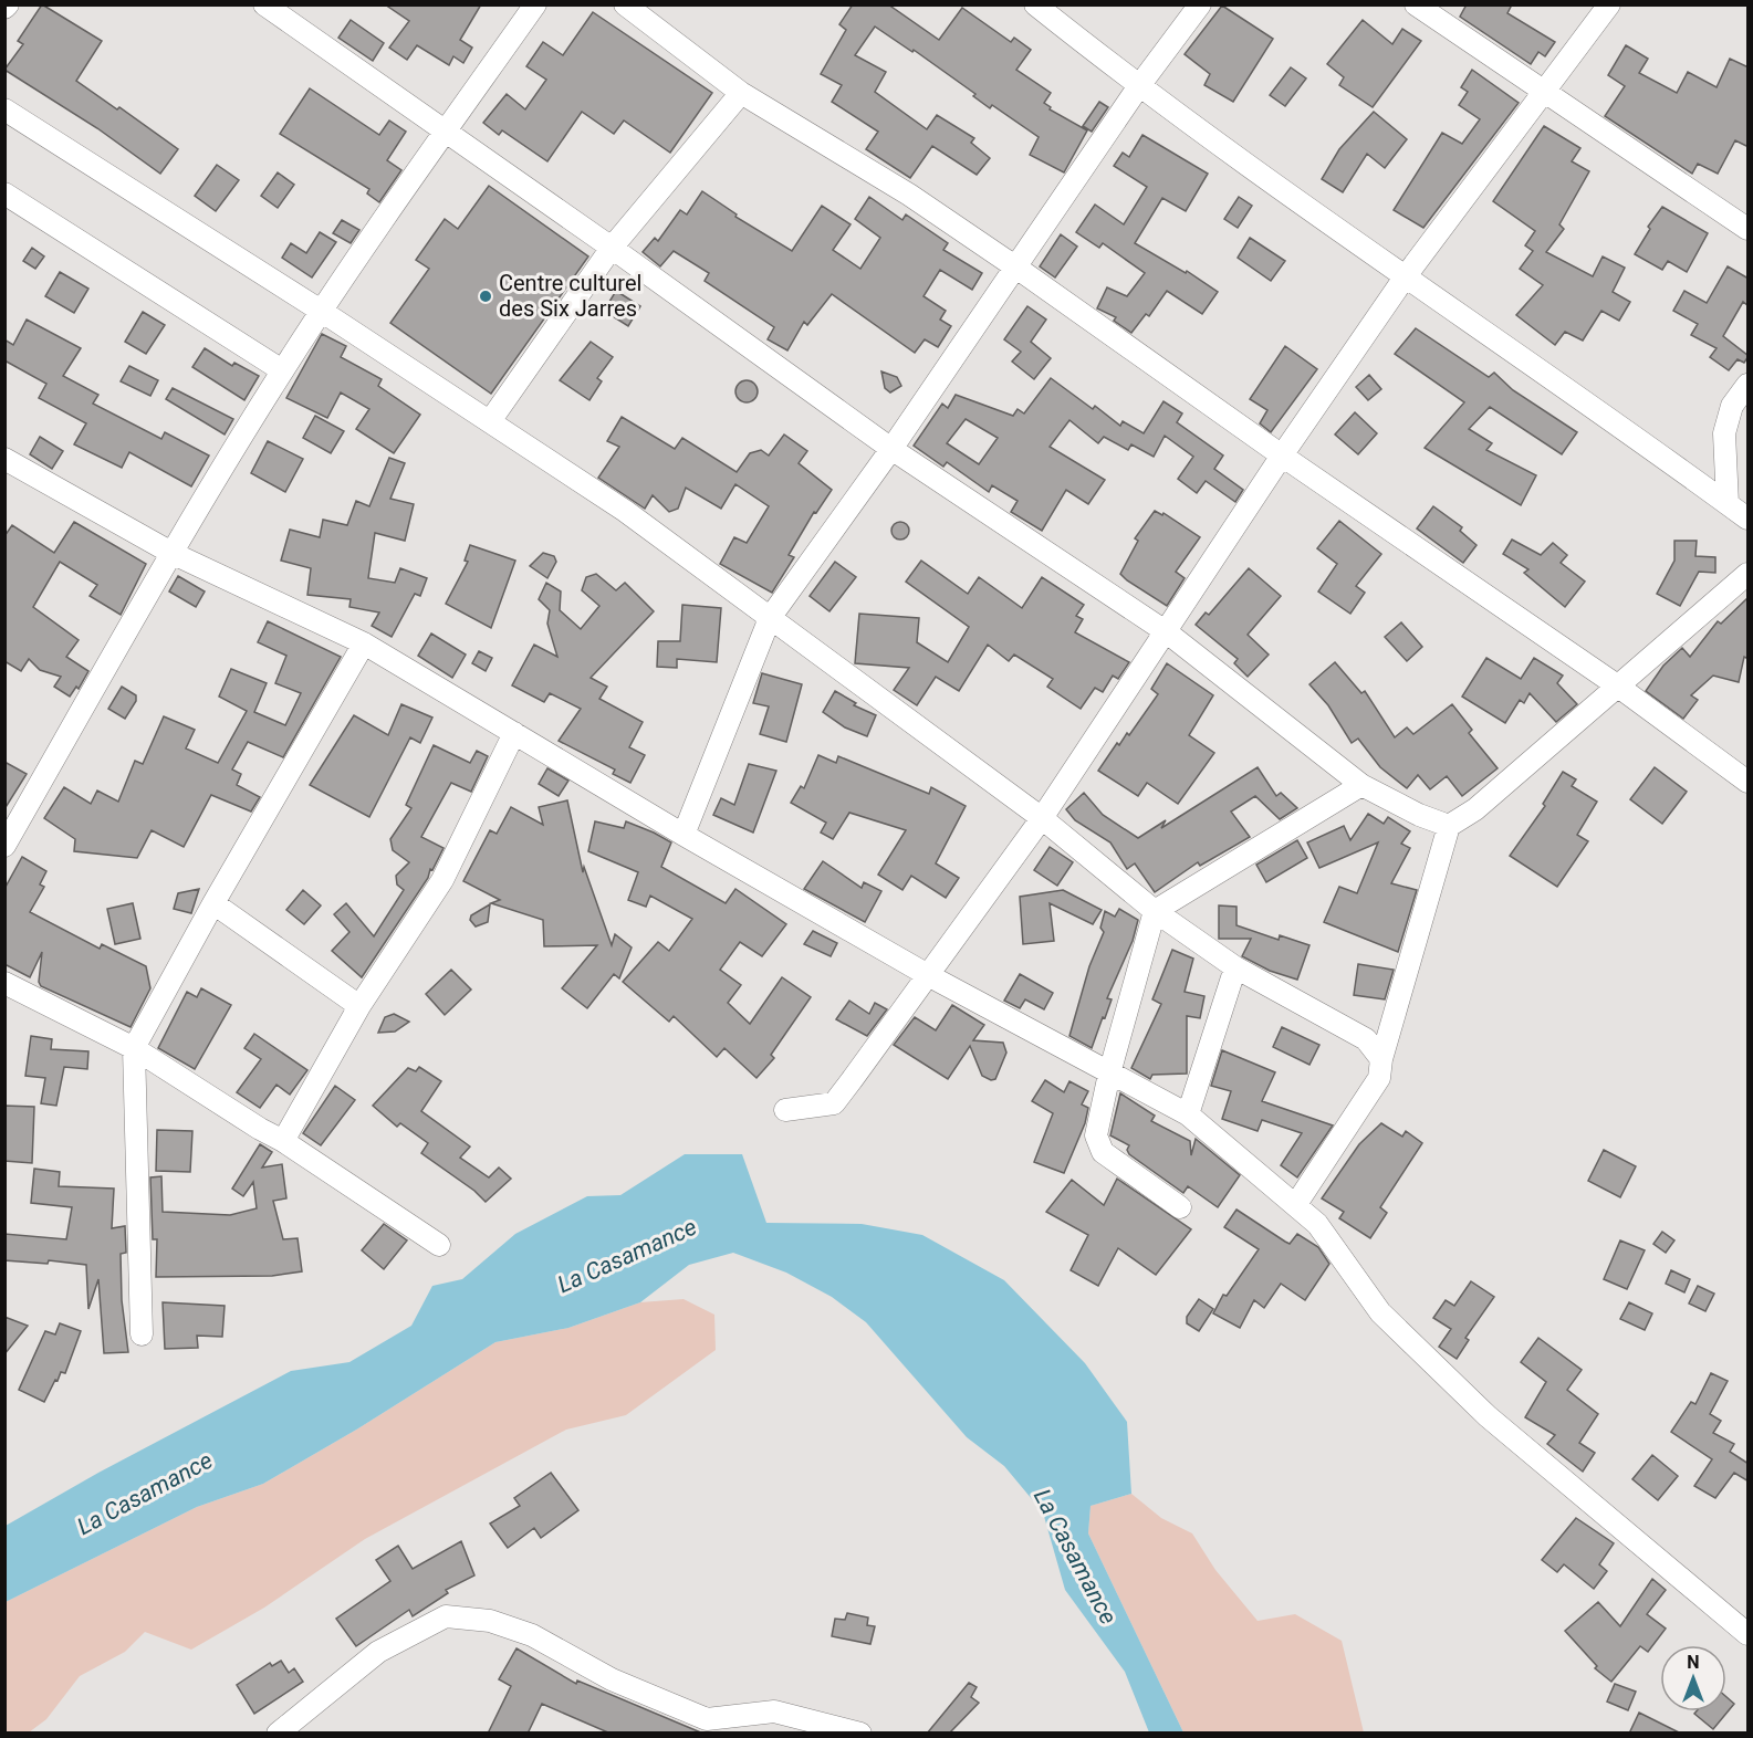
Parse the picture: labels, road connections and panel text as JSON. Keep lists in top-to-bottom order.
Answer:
{
  "water": ["La Casamance"],
  "places": ["Centre culturel des Six Jarres"],
  "north": "top"
}
